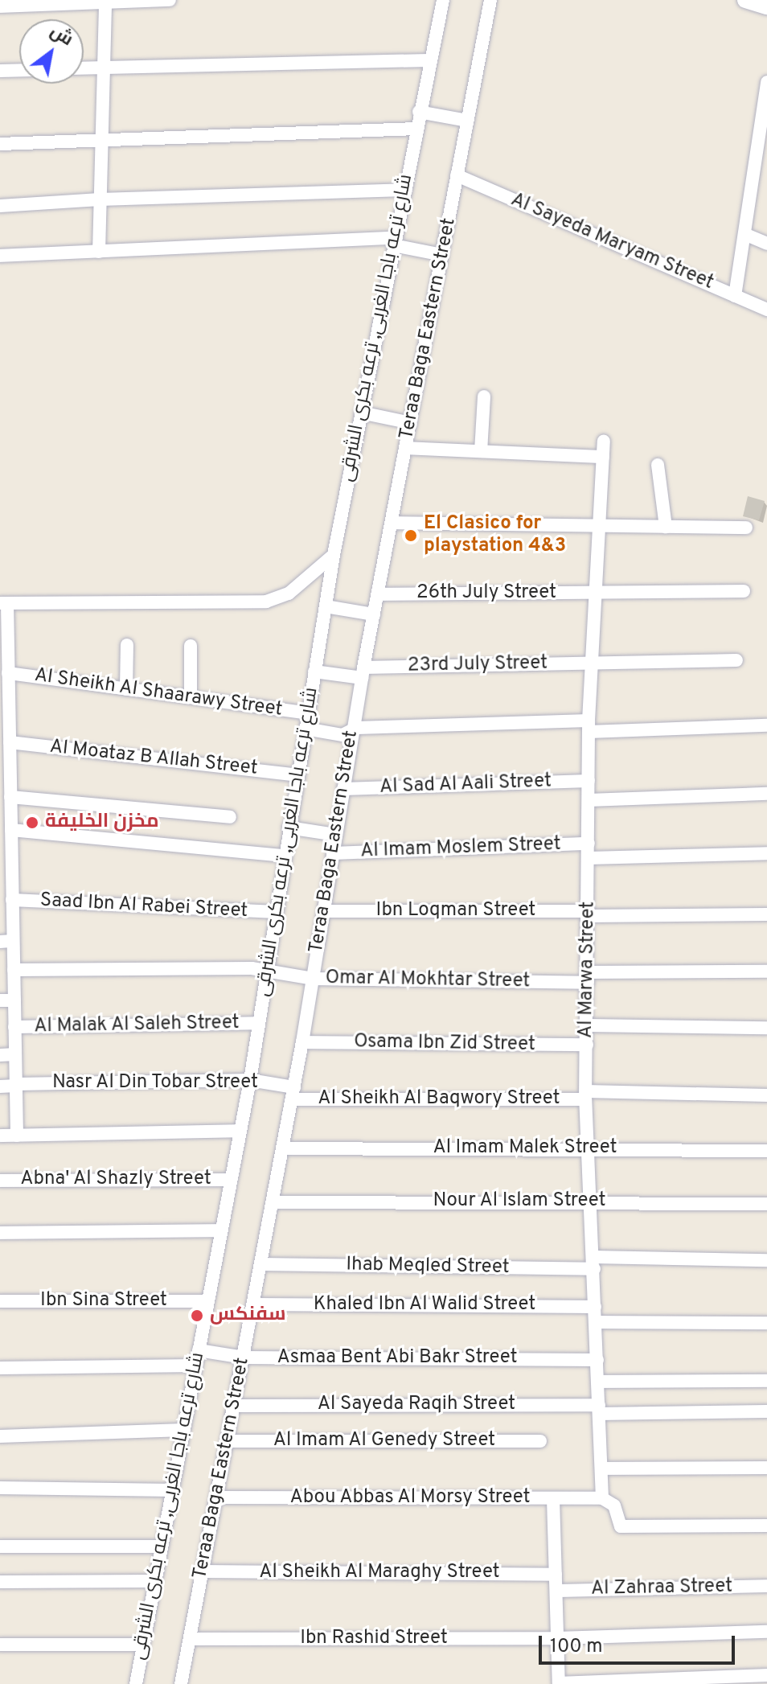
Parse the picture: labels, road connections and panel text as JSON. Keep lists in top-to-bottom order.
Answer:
{
  "streets": {
    "street": [
      "Al Sayeda Maryam Street",
      "شارع ترعه باجا الغربى, ترعه بكرى الشرقى",
      "Teraa Baga Eastern Street",
      "26th July Street",
      "23rd July Street",
      "Al Sheikh Al Shaarawy Street",
      "Al Moataz B Allah Street",
      "Al Sad Al Aali Street",
      "Al Imam Moslem Street",
      "Saad Ibn Al Rabei Street",
      "Ibn Loqman Street",
      "Al Marwa Street",
      "Omar Al Mokhtar Street",
      "Al Malak Al Saleh Street",
      "Osama Ibn Zid Street",
      "Nasr Al Din Tobar Street",
      "Al Sheikh Al Baqwory Street",
      "Al Imam Malek Street",
      "Abna' Al Shazly Street",
      "Nour Al Islam Street",
      "Ihab Meqled Street",
      "Ibn Sina Street",
      "Khaled Ibn Al Walid Street",
      "Asmaa Bent Abi Bakr Street",
      "Al Sayeda Raqih Street",
      "Al Imam Al Genedy Street",
      "Abou Abbas Al Morsy Street",
      "Al Sheikh Al Maraghy Street",
      "Al Zahraa Street",
      "Ibn Rashid Street"
    ]
  },
  "crossings": [
    ["Al Sayeda Maryam Street", "Teraa Baga Eastern Street"],
    ["شارع ترعه باجا الغربى, ترعه بكرى الشرقى", "23rd July Street"],
    ["شارع ترعه باجا الغربى, ترعه بكرى الشرقى", "Al Sheikh Al Shaarawy Street"],
    ["شارع ترعه باجا الغربى, ترعه بكرى الشرقى", "Al Moataz B Allah Street"],
    ["شارع ترعه باجا الغربى, ترعه بكرى الشرقى", "Saad Ibn Al Rabei Street"],
    ["شارع ترعه باجا الغربى, ترعه بكرى الشرقى", "Omar Al Mokhtar Street"],
    ["شارع ترعه باجا الغربى, ترعه بكرى الشرقى", "Al Malak Al Saleh Street"],
    ["شارع ترعه باجا الغربى, ترعه بكرى الشرقى", "Nasr Al Din Tobar Street"],
    ["شارع ترعه باجا الغربى, ترعه بكرى الشرقى", "Abna' Al Shazly Street"],
    ["شارع ترعه باجا الغربى, ترعه بكرى الشرقى", "Ibn Sina Street"],
    ["شارع ترعه باجا الغربى, ترعه بكرى الشرقى", "Asmaa Bent Abi Bakr Street"],
    ["Teraa Baga Eastern Street", "26th July Street"],
    ["Teraa Baga Eastern Street", "23rd July Street"],
    ["Teraa Baga Eastern Street", "Al Sad Al Aali Street"],
    ["Teraa Baga Eastern Street", "Al Imam Moslem Street"],
    ["Teraa Baga Eastern Street", "Ibn Loqman Street"],
    ["Teraa Baga Eastern Street", "Omar Al Mokhtar Street"],
    ["Teraa Baga Eastern Street", "Osama Ibn Zid Street"],
    ["Teraa Baga Eastern Street", "Nasr Al Din Tobar Street"],
    ["Teraa Baga Eastern Street", "Al Sheikh Al Baqwory Street"],
    ["Teraa Baga Eastern Street", "Al Imam Malek Street"],
    ["Teraa Baga Eastern Street", "Nour Al Islam Street"],
    ["Teraa Baga Eastern Street", "Ihab Meqled Street"],
    ["Teraa Baga Eastern Street", "Khaled Ibn Al Walid Street"],
    ["Teraa Baga Eastern Street", "Asmaa Bent Abi Bakr Street"],
    ["Teraa Baga Eastern Street", "Al Sayeda Raqih Street"],
    ["Teraa Baga Eastern Street", "Al Imam Al Genedy Street"],
    ["Teraa Baga Eastern Street", "Abou Abbas Al Morsy Street"],
    ["Teraa Baga Eastern Street", "Al Sheikh Al Maraghy Street"],
    ["Teraa Baga Eastern Street", "Ibn Rashid Street"],
    ["26th July Street", "Al Marwa Street"],
    ["23rd July Street", "Al Marwa Street"],
    ["Al Sad Al Aali Street", "Al Marwa Street"],
    ["Al Imam Moslem Street", "Al Marwa Street"],
    ["Ibn Loqman Street", "Al Marwa Street"],
    ["Al Marwa Street", "Omar Al Mokhtar Street"],
    ["Al Marwa Street", "Osama Ibn Zid Street"],
    ["Al Marwa Street", "Al Sheikh Al Baqwory Street"],
    ["Al Marwa Street", "Al Imam Malek Street"],
    ["Al Marwa Street", "Nour Al Islam Street"],
    ["Al Marwa Street", "Ihab Meqled Street"],
    ["Al Marwa Street", "Khaled Ibn Al Walid Street"],
    ["Al Marwa Street", "Asmaa Bent Abi Bakr Street"],
    ["Al Marwa Street", "Al Sayeda Raqih Street"],
    ["Al Marwa Street", "Abou Abbas Al Morsy Street"],
    ["Nasr Al Din Tobar Street", "Al Sheikh Al Baqwory Street"]
  ],
  "places": ["El Clasico for playstation 4&3", "مخزن الخليفة", "سفنكس"],
  "scale_bar": "100 m",
  "north": "top right"
}
